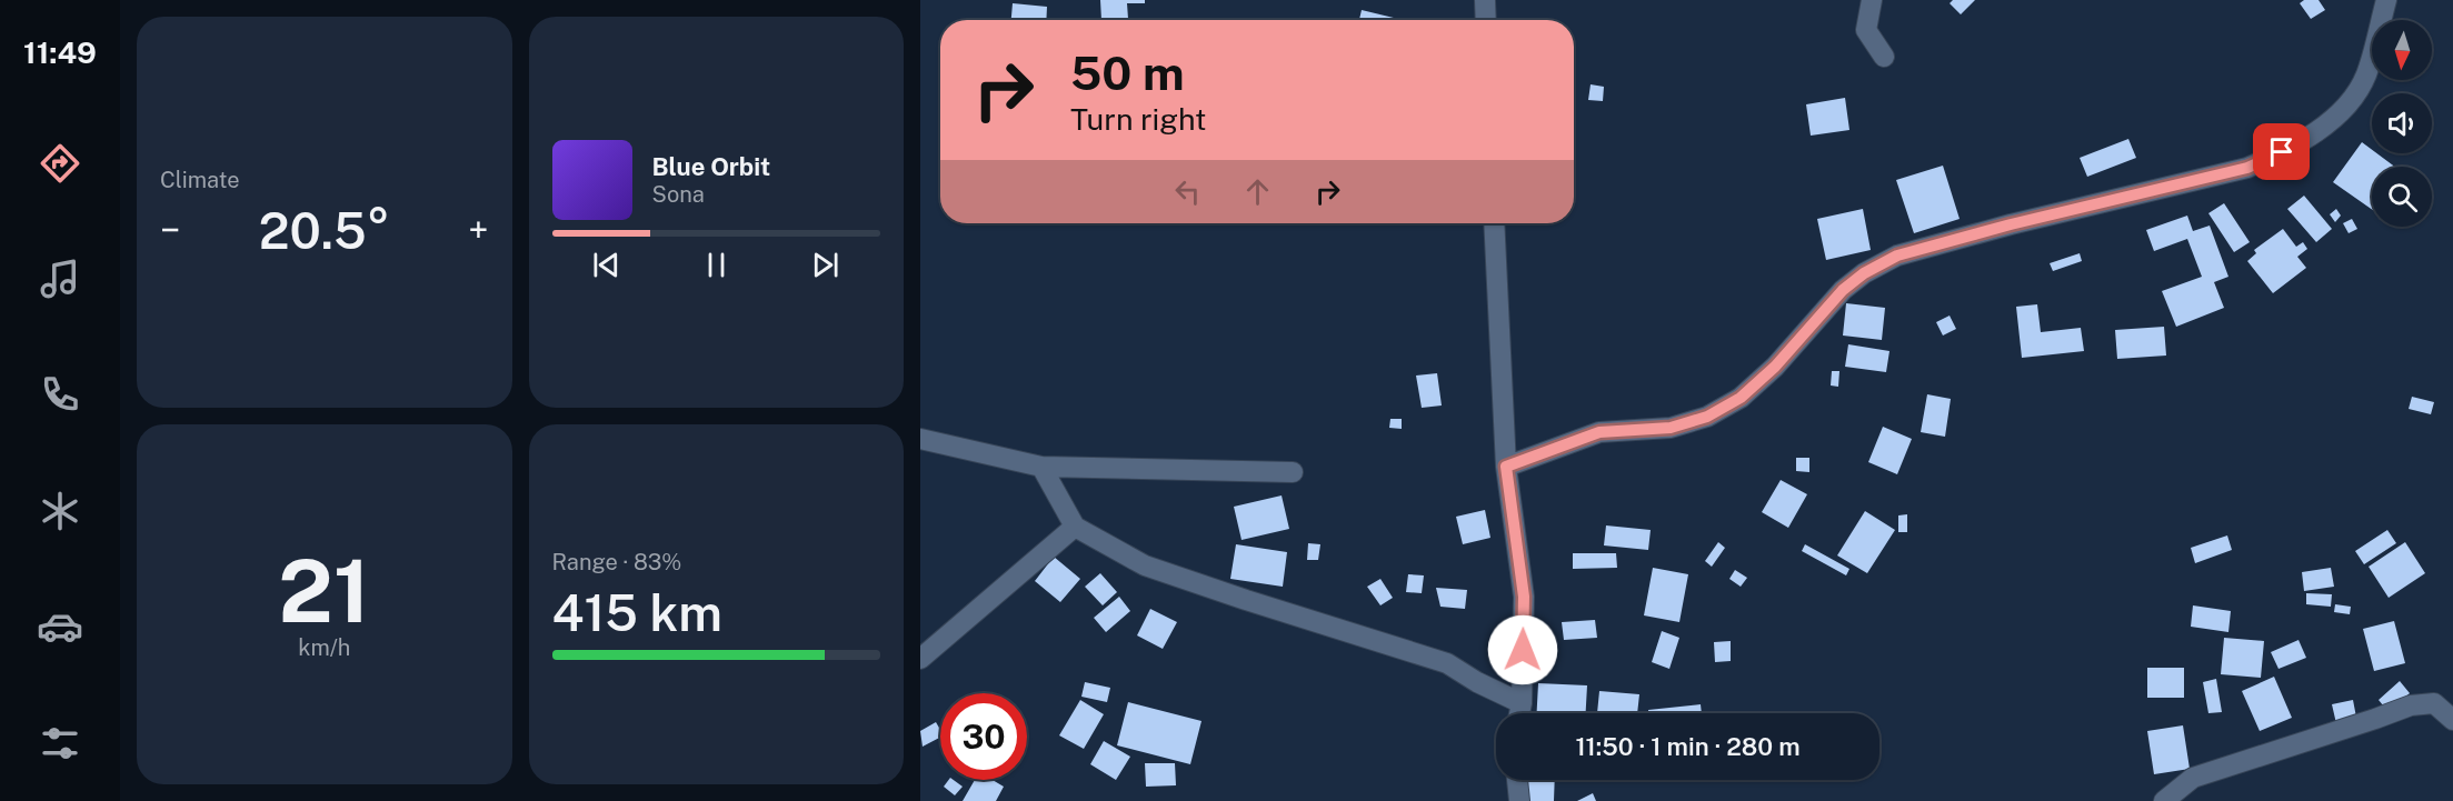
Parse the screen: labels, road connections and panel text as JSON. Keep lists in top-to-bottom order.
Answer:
{
  "north": "bottom",
  "page": {
    "tabs": "11:49",
    "tile": [
      "Climate",
      ["21", "km/h"],
      ["Range · 83%", "415 km"]
    ],
    "turn": ["50 m", "Turn right"],
    "song": ["Blue Orbit", "Sona"],
    "heat": ["−", "20.5°", "+"],
    "limit": "30",
    "trip": "11:50 · 1 min · 280 m"
  }
}
